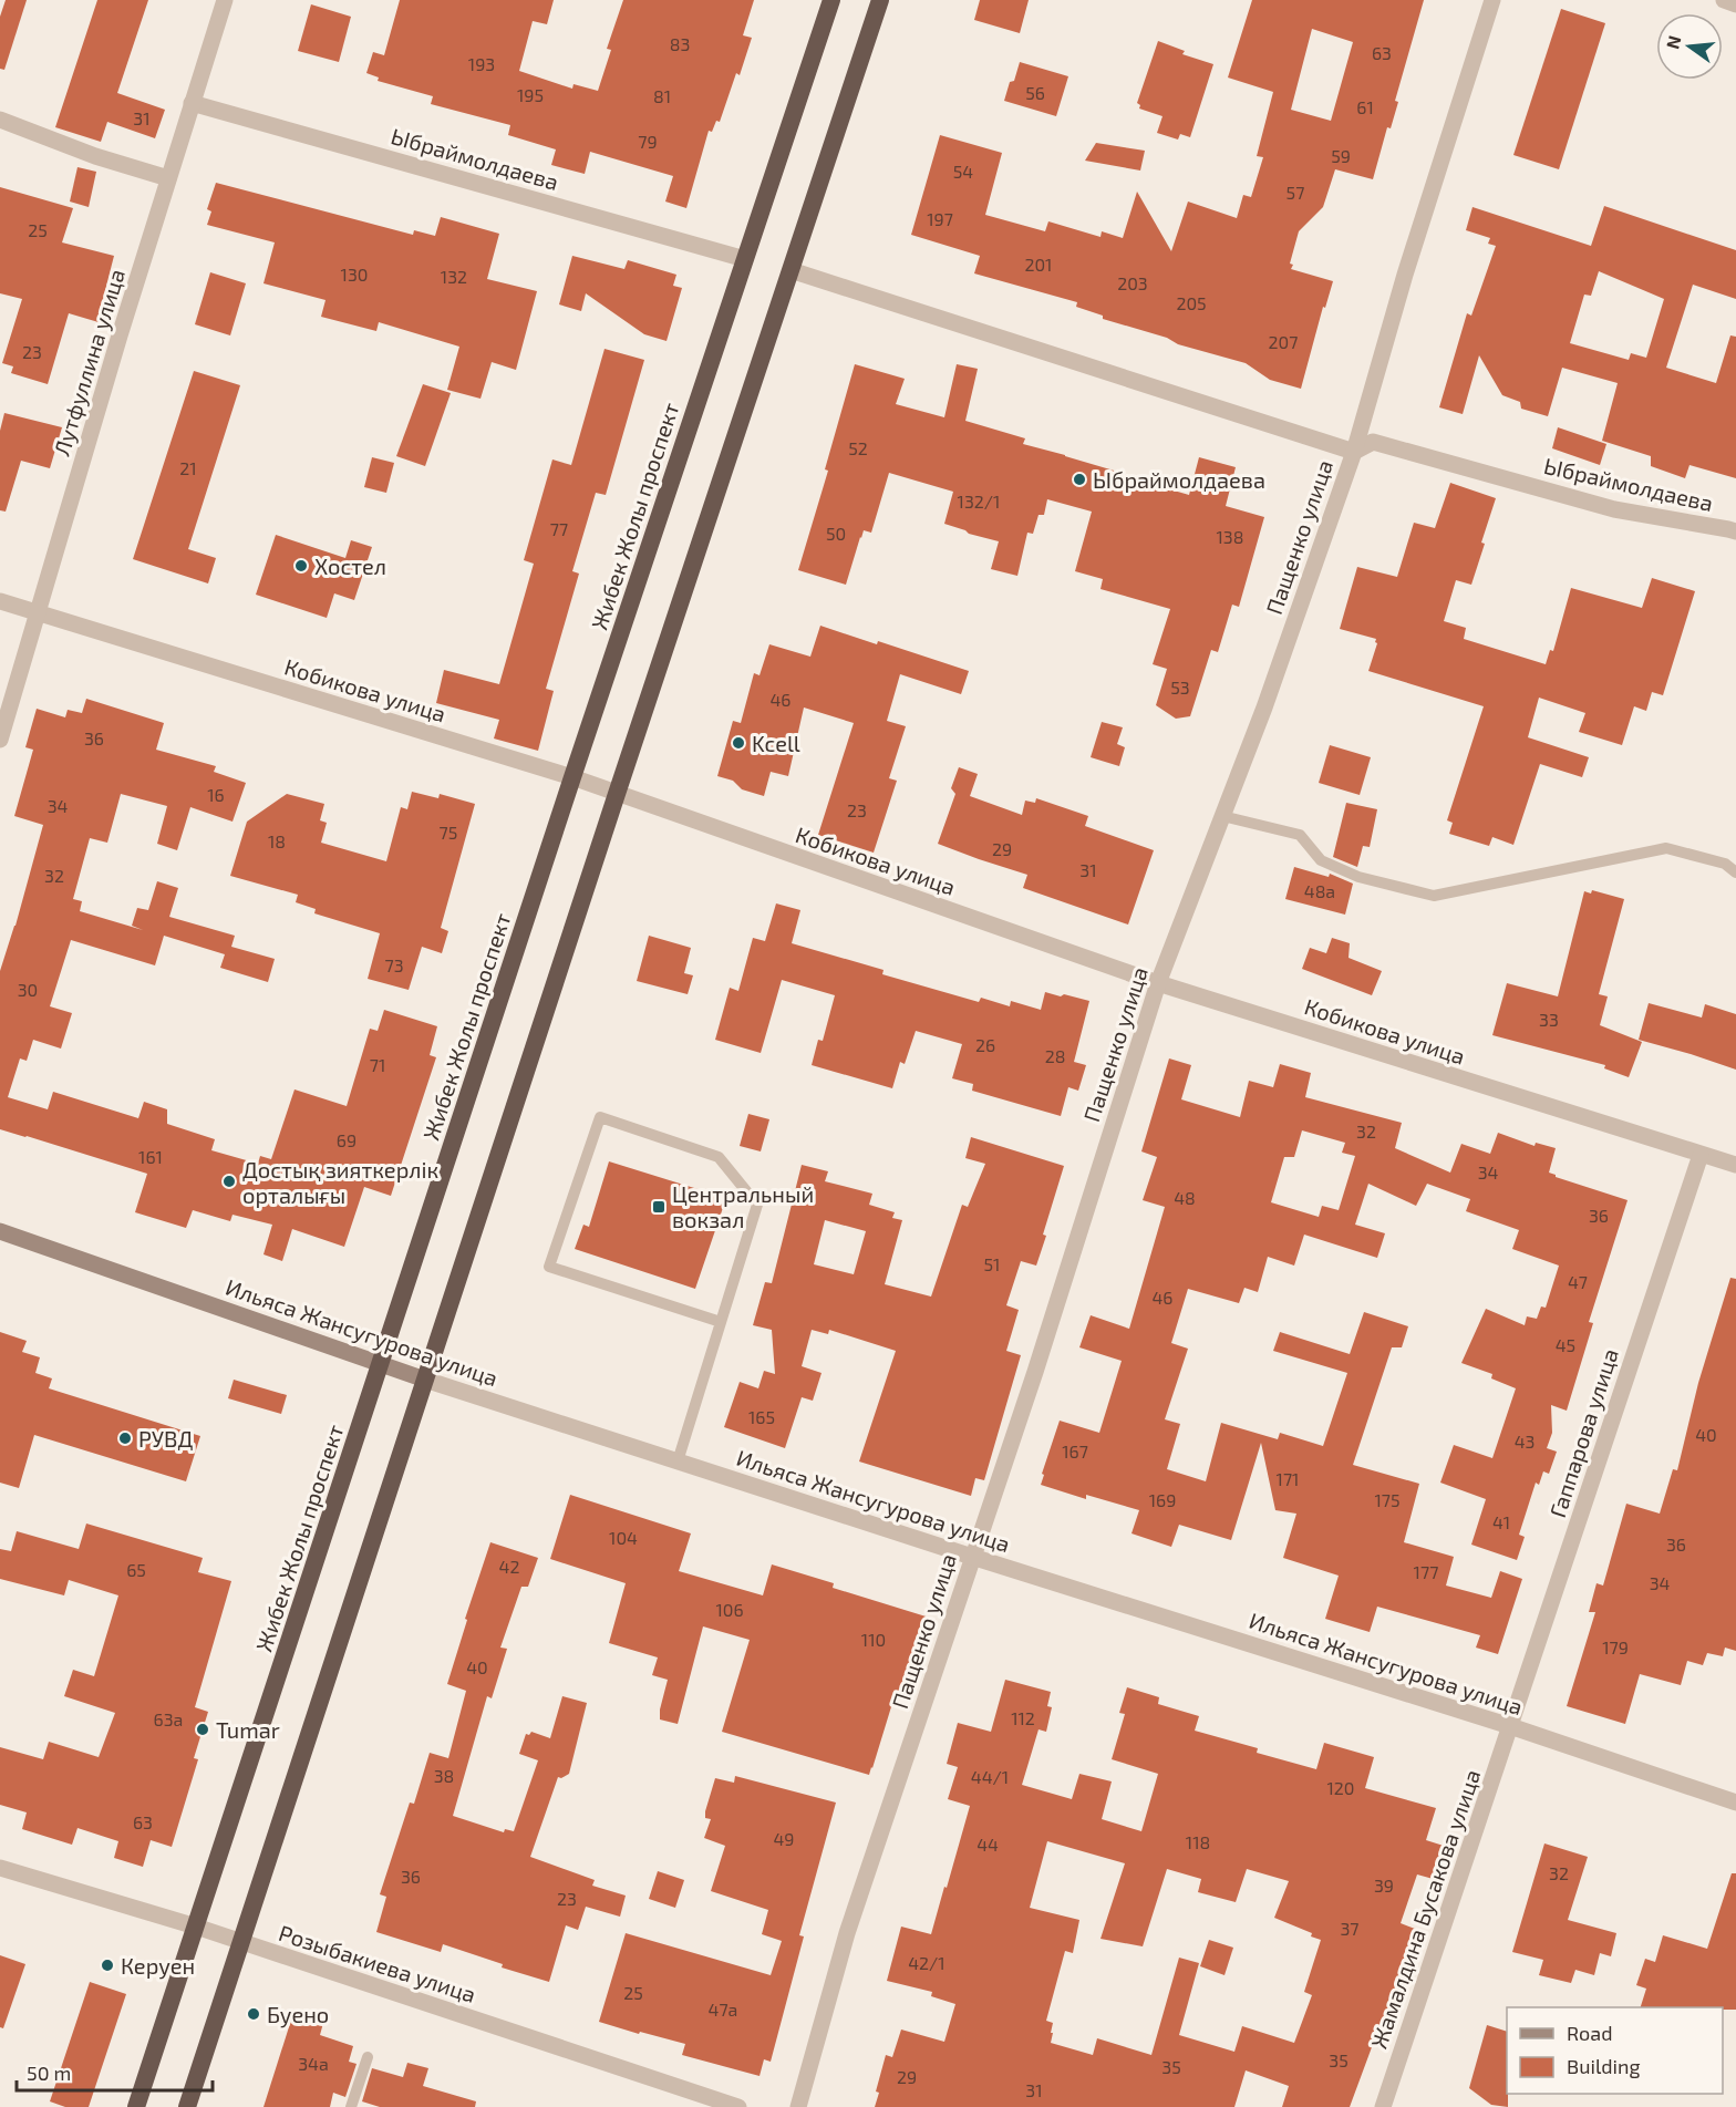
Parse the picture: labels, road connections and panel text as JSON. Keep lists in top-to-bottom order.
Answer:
{
  "streets": {
    "highway": ["Жибек Жолы проспект"],
    "main road": ["Ильяса Жансугурова улица"],
    "street": [
      "Ыбраймолдаева",
      "Лутфуллина улица",
      "Пащенко улица",
      "Кобикова улица",
      "Гаппарова улица",
      "Жамалдина Бусакова улица",
      "Розыбакиева улица"
    ]
  },
  "crossings": [
    ["Ыбраймолдаева", "Лутфуллина улица"],
    ["Ыбраймолдаева", "Жибек Жолы проспект"],
    ["Ыбраймолдаева", "Пащенко улица"],
    ["Лутфуллина улица", "Кобикова улица"],
    ["Жибек Жолы проспект", "Кобикова улица"],
    ["Жибек Жолы проспект", "Ильяса Жансугурова улица"],
    ["Жибек Жолы проспект", "Розыбакиева улица"],
    ["Пащенко улица", "Кобикова улица"],
    ["Пащенко улица", "Ильяса Жансугурова улица"],
    ["Кобикова улица", "Гаппарова улица"],
    ["Ильяса Жансугурова улица", "Гаппарова улица"],
    ["Ильяса Жансугурова улица", "Жамалдина Бусакова улица"],
    ["Гаппарова улица", "Жамалдина Бусакова улица"]
  ],
  "places": {
    "other": [
      "Ыбраймолдаева",
      "Хостел",
      "Kcell",
      "Достық зияткерлік орталығы",
      "РУВД",
      "Tumar",
      "Керуен",
      "Буено"
    ],
    "transit": ["Центральный вокзал"]
  },
  "house_numbers": [
    "83",
    "63",
    "193",
    "56",
    "195",
    "81",
    "61",
    "31",
    "79",
    "59",
    "54",
    "57",
    "197",
    "25",
    "201",
    "130",
    "132",
    "203",
    "205",
    "207",
    "23",
    "52",
    "21",
    "132/1",
    "77",
    "50",
    "138",
    "53",
    "46",
    "36",
    "16",
    "34",
    "23",
    "75",
    "18",
    "29",
    "31",
    "32",
    "48а",
    "73",
    "30",
    "33",
    "26",
    "28",
    "71",
    "32",
    "69",
    "161",
    "34",
    "48",
    "36",
    "51",
    "47",
    "46",
    "45",
    "165",
    "40",
    "43",
    "167",
    "171",
    "169",
    "175",
    "41",
    "104",
    "36",
    "42",
    "65",
    "177",
    "34",
    "106",
    "110",
    "179",
    "40",
    "112",
    "63а",
    "38",
    "44/1",
    "120",
    "63",
    "49",
    "118",
    "44",
    "32",
    "36",
    "39",
    "23",
    "37",
    "42/1",
    "25",
    "47а",
    "35",
    "34а",
    "35",
    "29",
    "31"
  ],
  "legend": ["Road", "Building"],
  "scale_bar": "50 m",
  "north": "left"
}
